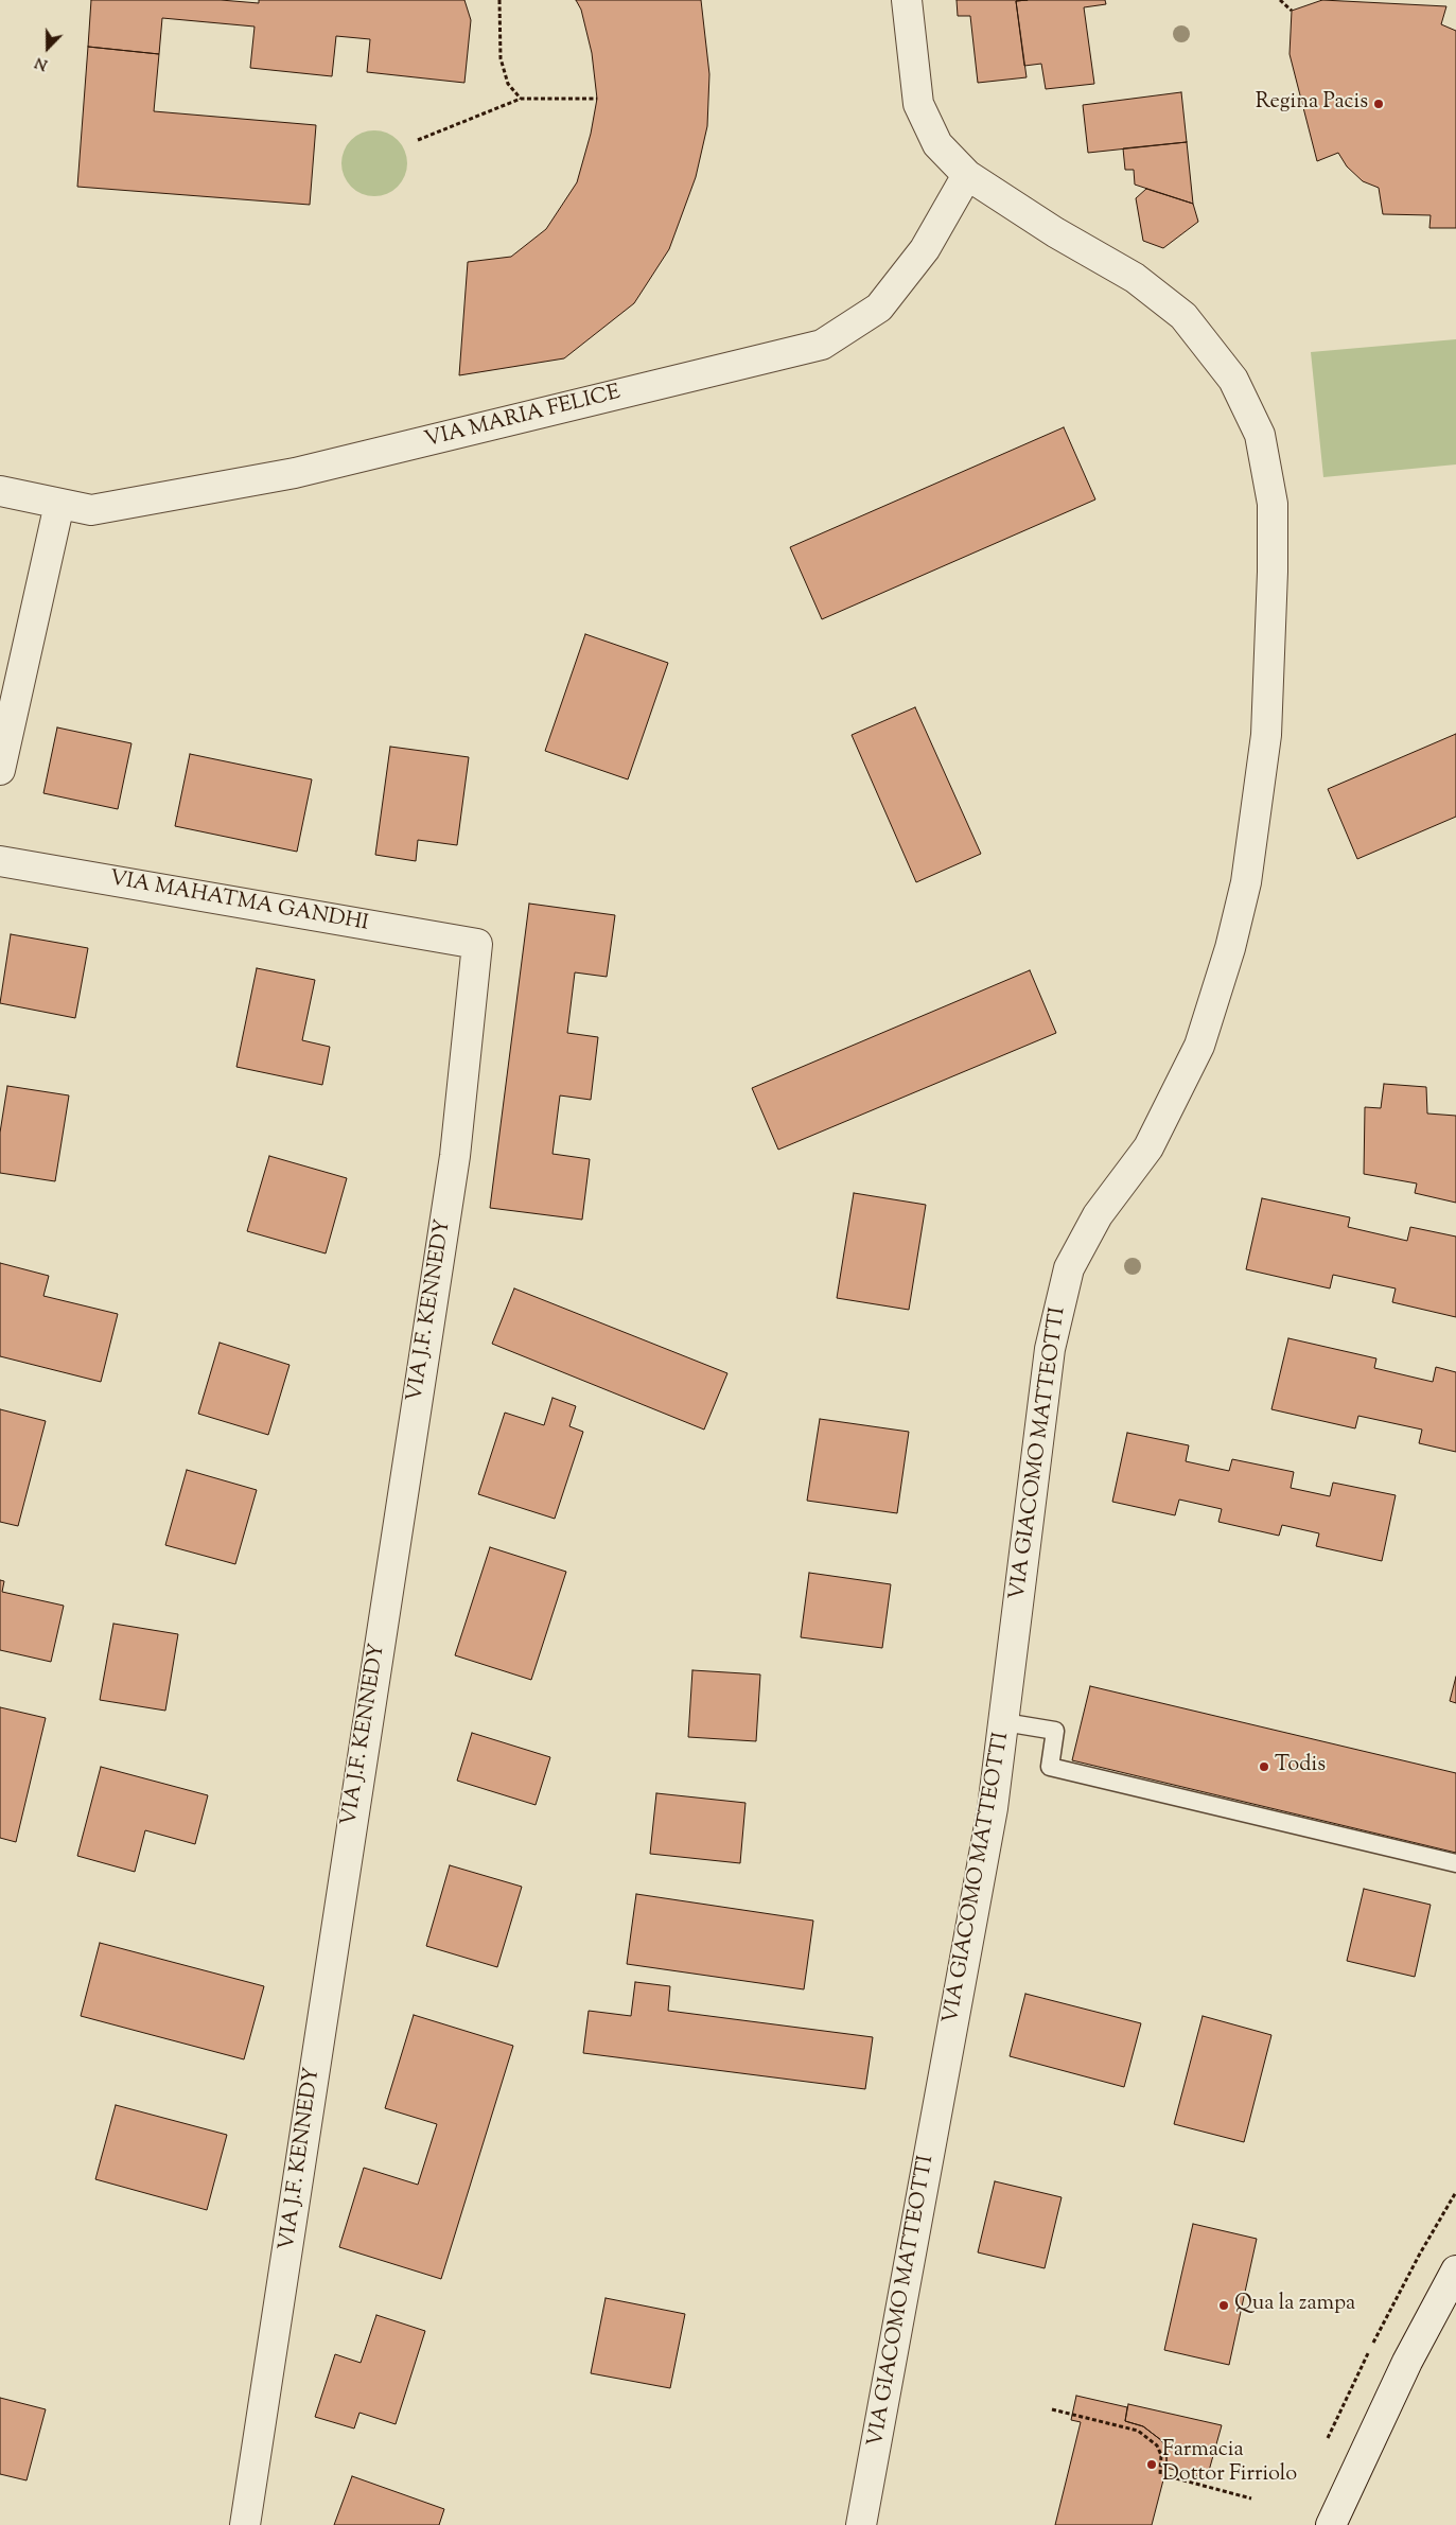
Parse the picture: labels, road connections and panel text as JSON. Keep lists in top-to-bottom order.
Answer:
{
  "streets": {
    "street": [
      "VIA MARIA FELICE",
      "VIA MAHATMA GANDHI",
      "VIA J.F. KENNEDY",
      "VIA GIACOMO MATTEOTTI"
    ]
  },
  "crossings": [
    ["VIA MARIA FELICE", "VIA GIACOMO MATTEOTTI"],
    ["VIA MAHATMA GANDHI", "VIA J.F. KENNEDY"]
  ],
  "places": [
    "Regina Pacis",
    "Todis",
    "Qua la zampa",
    "Farmacia Dottor Firriolo"
  ],
  "north": "bottom"
}
